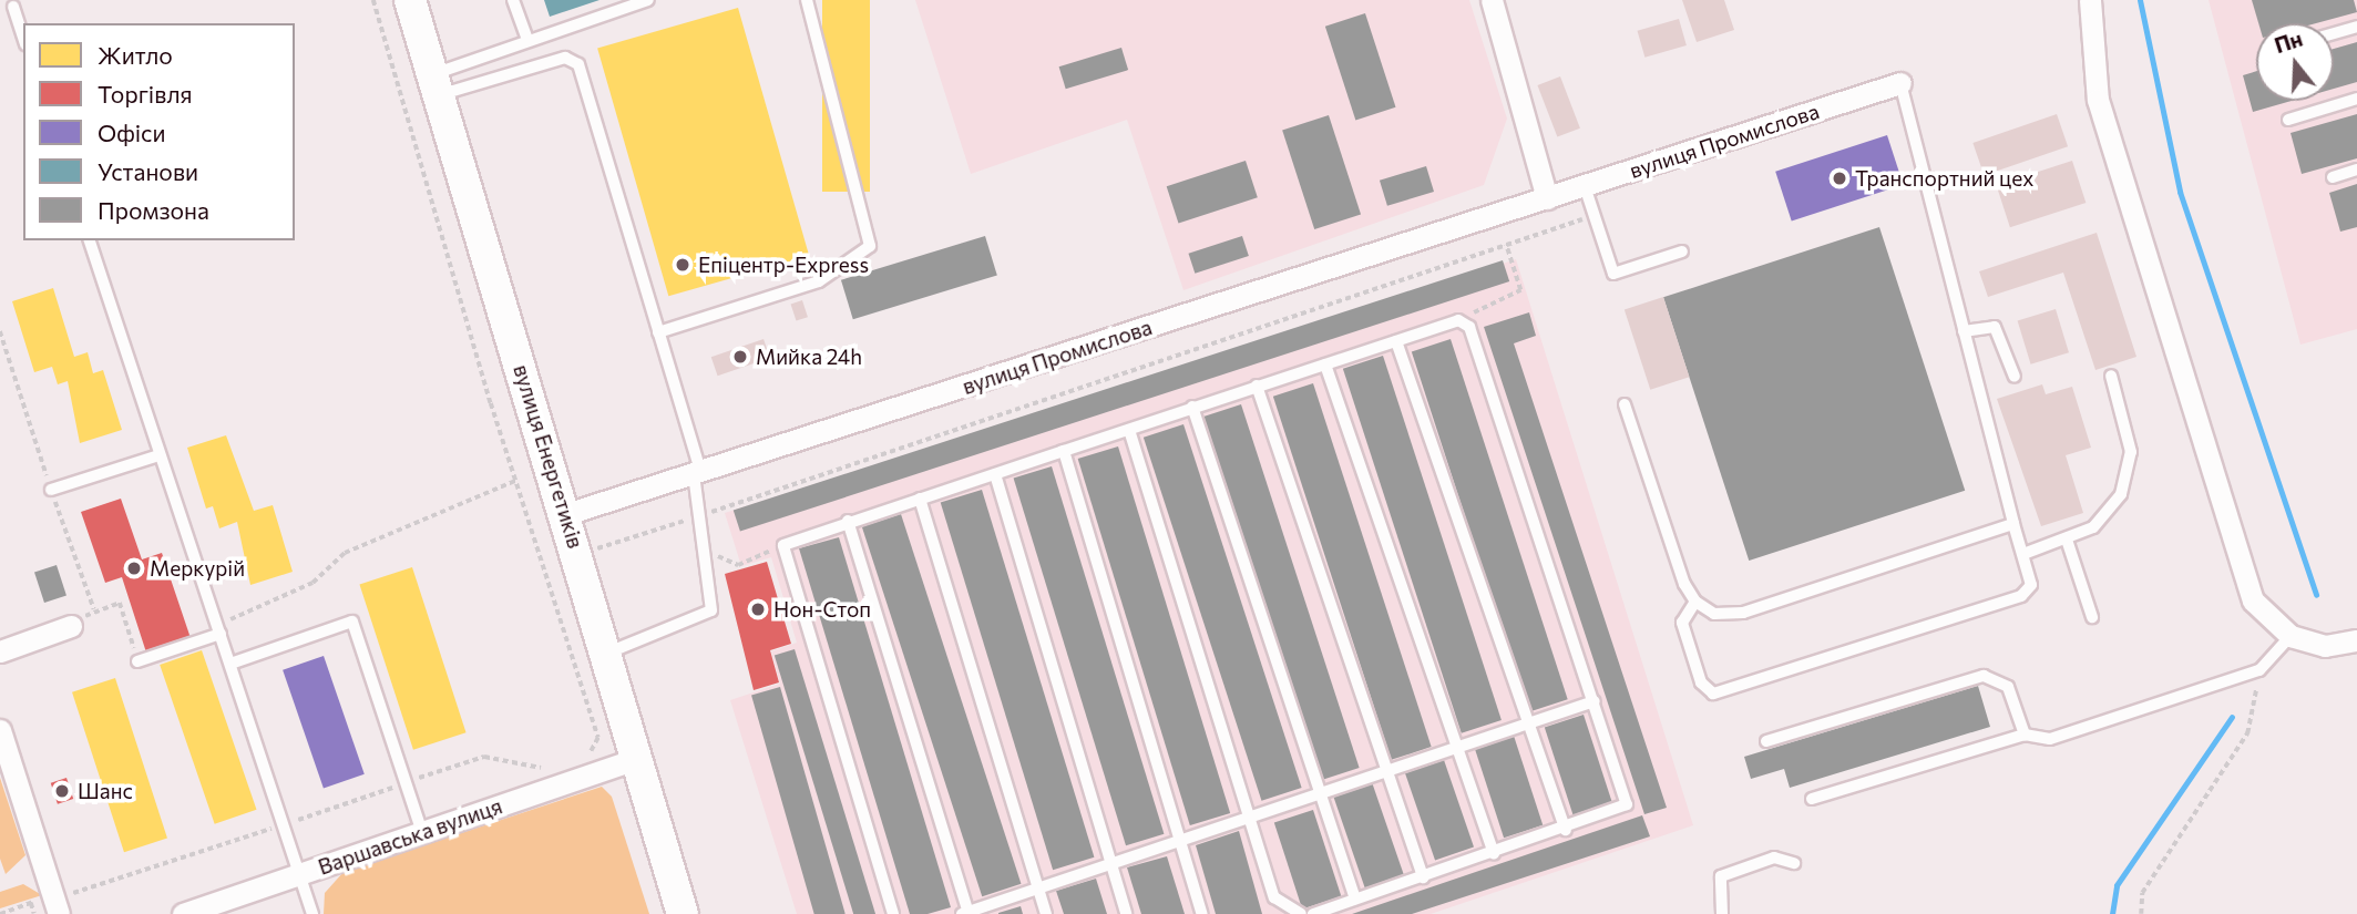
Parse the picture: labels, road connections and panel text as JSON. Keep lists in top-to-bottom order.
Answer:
{
  "streets": {
    "main road": ["вулиця Енергетиків"],
    "street": ["вулиця Промислова", "Варшавська вулиця"]
  },
  "crossings": [
    ["вулиця Промислова", "вулиця Енергетиків"],
    ["вулиця Енергетиків", "Варшавська вулиця"]
  ],
  "places": [
    "Транспортний цех",
    "Епіцентр-Express",
    "Мийка 24һ",
    "Меркурій",
    "Нон-Стоп",
    "Шанс"
  ],
  "legend": [
    "Житло",
    "Торгівля",
    "Офіси",
    "Установи",
    "Промзона"
  ],
  "north": "top"
}
